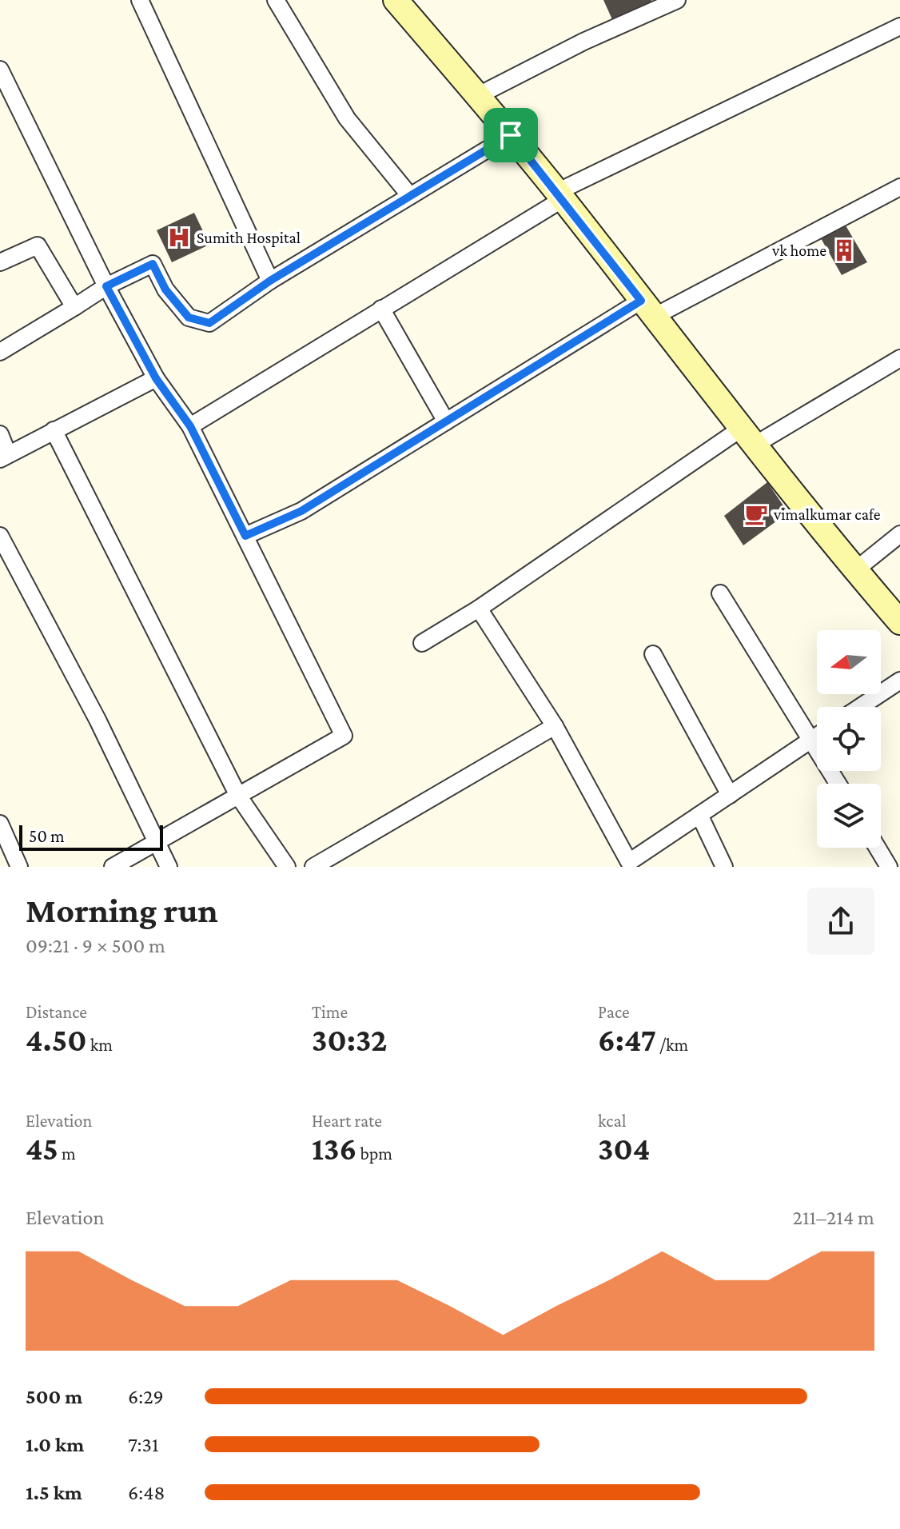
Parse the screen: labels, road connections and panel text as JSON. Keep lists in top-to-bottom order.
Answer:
{
  "places": {
    "hospital": ["Sumith Hospital"],
    "building": ["vk home"],
    "cafe": ["vimalkumar cafe"]
  },
  "scale_bar": "50 m",
  "north": "left",
  "page": {
    "scale": "50 m",
    "heading": ["Morning run", "09:21 · 9 × 500 m"],
    "stats": [
      ["Distance", "4.50 km"],
      ["Time", "30:32"],
      ["Pace", "6:47 /km"],
      ["Elevation", "45 m"],
      ["Heart rate", "136 bpm"],
      ["kcal", "304"]
    ],
    "chart": ["Elevation", "211–214 m"],
    "list": [
      {
        "name": "500 m",
        "note": "6:29"
      },
      {
        "name": "1.0 km",
        "note": "7:31"
      },
      {
        "name": "1.5 km",
        "note": "6:48"
      }
    ]
  }
}
